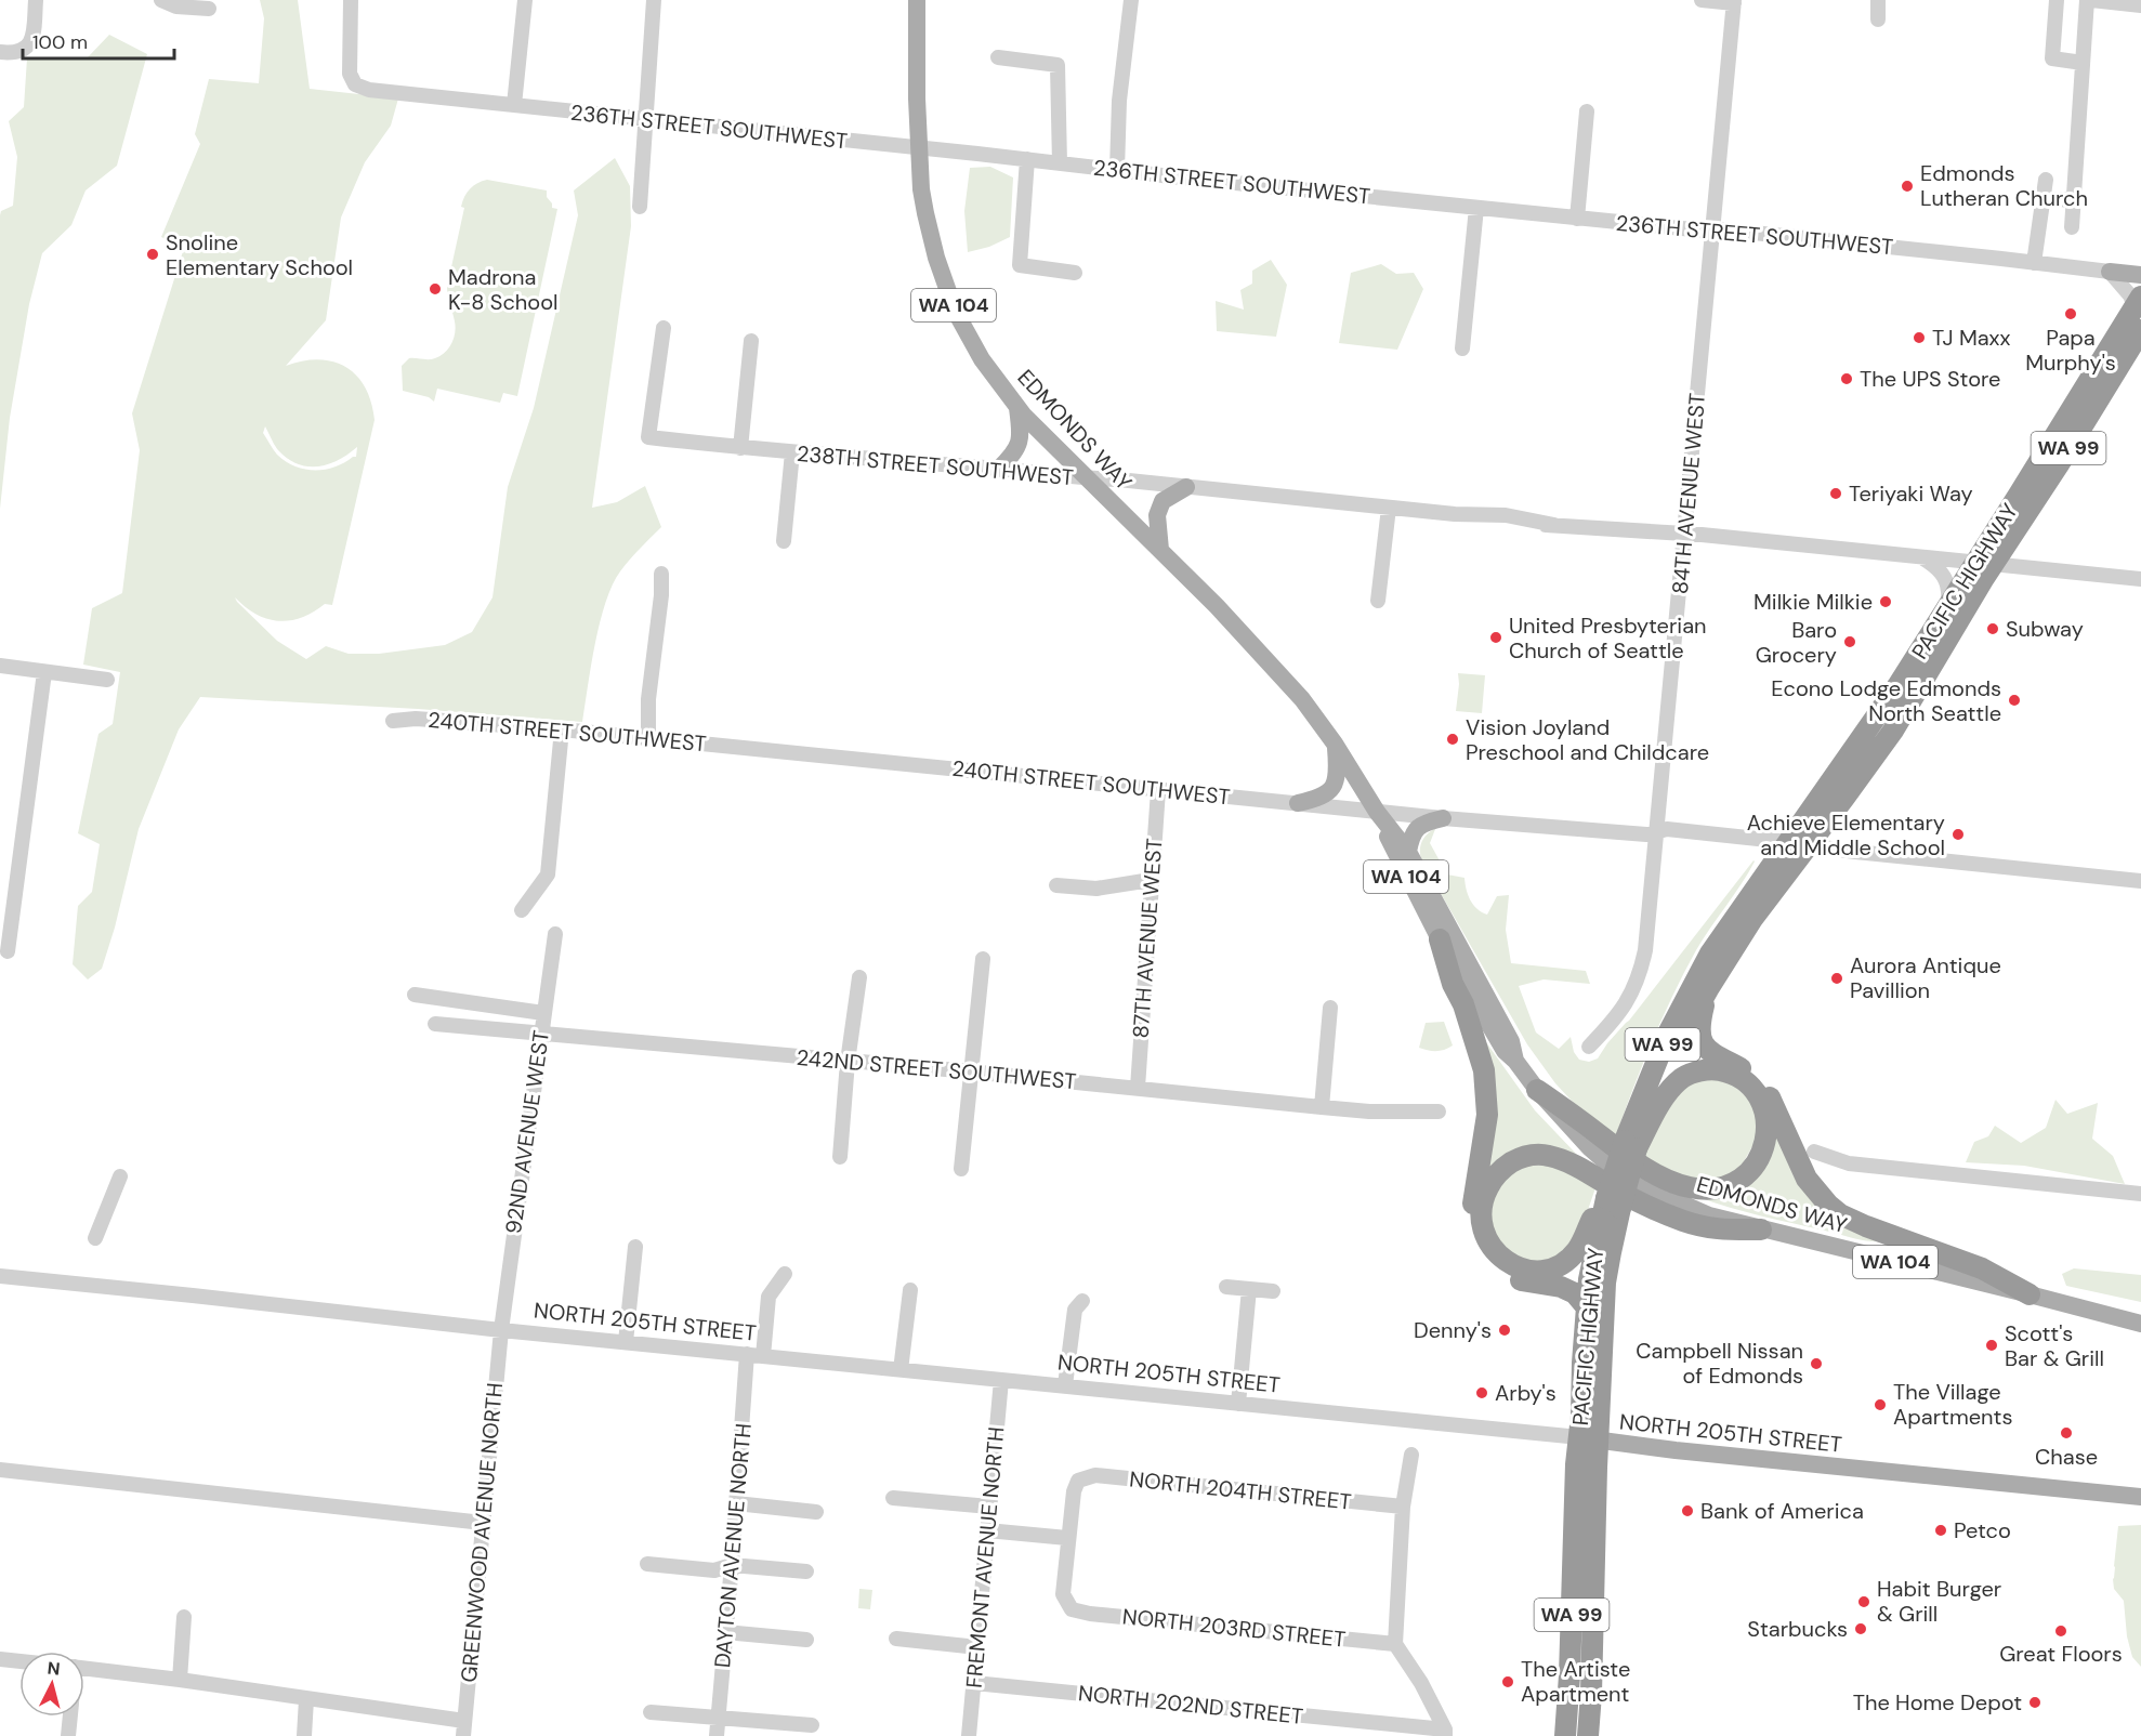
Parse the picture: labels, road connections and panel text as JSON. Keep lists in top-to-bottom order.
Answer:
{
  "streets": {
    "highway": ["WA 99", "PACIFIC HIGHWAY"],
    "main road": ["WA 104", "EDMONDS WAY", "NORTH 205TH STREET"],
    "street": [
      "236TH STREET SOUTHWEST",
      "238TH STREET SOUTHWEST",
      "84TH AVENUE WEST",
      "240TH STREET SOUTHWEST",
      "87TH AVENUE WEST",
      "242ND STREET SOUTHWEST",
      "92ND AVENUE WEST",
      "NORTH 204TH STREET",
      "GREENWOOD AVENUE NORTH",
      "DAYTON AVENUE NORTH",
      "FREMONT AVENUE NORTH",
      "NORTH 203RD STREET",
      "NORTH 202ND STREET"
    ]
  },
  "crossings": [
    ["236TH STREET SOUTHWEST", "EDMONDS WAY"],
    ["236TH STREET SOUTHWEST", "84TH AVENUE WEST"],
    ["EDMONDS WAY", "238TH STREET SOUTHWEST"],
    ["EDMONDS WAY", "240TH STREET SOUTHWEST"],
    ["WA 99", "PACIFIC HIGHWAY"],
    ["WA 99", "NORTH 205TH STREET"],
    ["238TH STREET SOUTHWEST", "84TH AVENUE WEST"],
    ["238TH STREET SOUTHWEST", "PACIFIC HIGHWAY"],
    ["84TH AVENUE WEST", "240TH STREET SOUTHWEST"],
    ["PACIFIC HIGHWAY", "240TH STREET SOUTHWEST"],
    ["PACIFIC HIGHWAY", "NORTH 205TH STREET"],
    ["240TH STREET SOUTHWEST", "87TH AVENUE WEST"],
    ["87TH AVENUE WEST", "242ND STREET SOUTHWEST"],
    ["242ND STREET SOUTHWEST", "92ND AVENUE WEST"],
    ["92ND AVENUE WEST", "NORTH 205TH STREET"],
    ["92ND AVENUE WEST", "GREENWOOD AVENUE NORTH"],
    ["NORTH 205TH STREET", "GREENWOOD AVENUE NORTH"],
    ["NORTH 205TH STREET", "DAYTON AVENUE NORTH"],
    ["NORTH 205TH STREET", "FREMONT AVENUE NORTH"],
    ["NORTH 204TH STREET", "NORTH 203RD STREET"],
    ["FREMONT AVENUE NORTH", "NORTH 202ND STREET"]
  ],
  "places": [
    "Edmonds Lutheran Church",
    "Snoline Elementary School",
    "Madrona K-8 School",
    "Papa Murphy's",
    "TJ Maxx",
    "The UPS Store",
    "Teriyaki Way",
    "Milkie Milkie",
    "Subway",
    "United Presbyterian Church of Seattle",
    "Baro Grocery",
    "Econo Lodge Edmonds North Seattle",
    "Vision Joyland Preschool and Childcare",
    "Achieve Elementary and Middle School",
    "Aurora Antique Pavillion",
    "Denny's",
    "Scott's Bar & Grill",
    "Campbell Nissan of Edmonds",
    "Arby's",
    "The Village Apartments",
    "Chase",
    "Bank of America",
    "Petco",
    "Habit Burger & Grill",
    "Starbucks",
    "Great Floors",
    "The Artiste Apartment",
    "The Home Depot"
  ],
  "scale_bar": "100 m",
  "north": "top"
}
